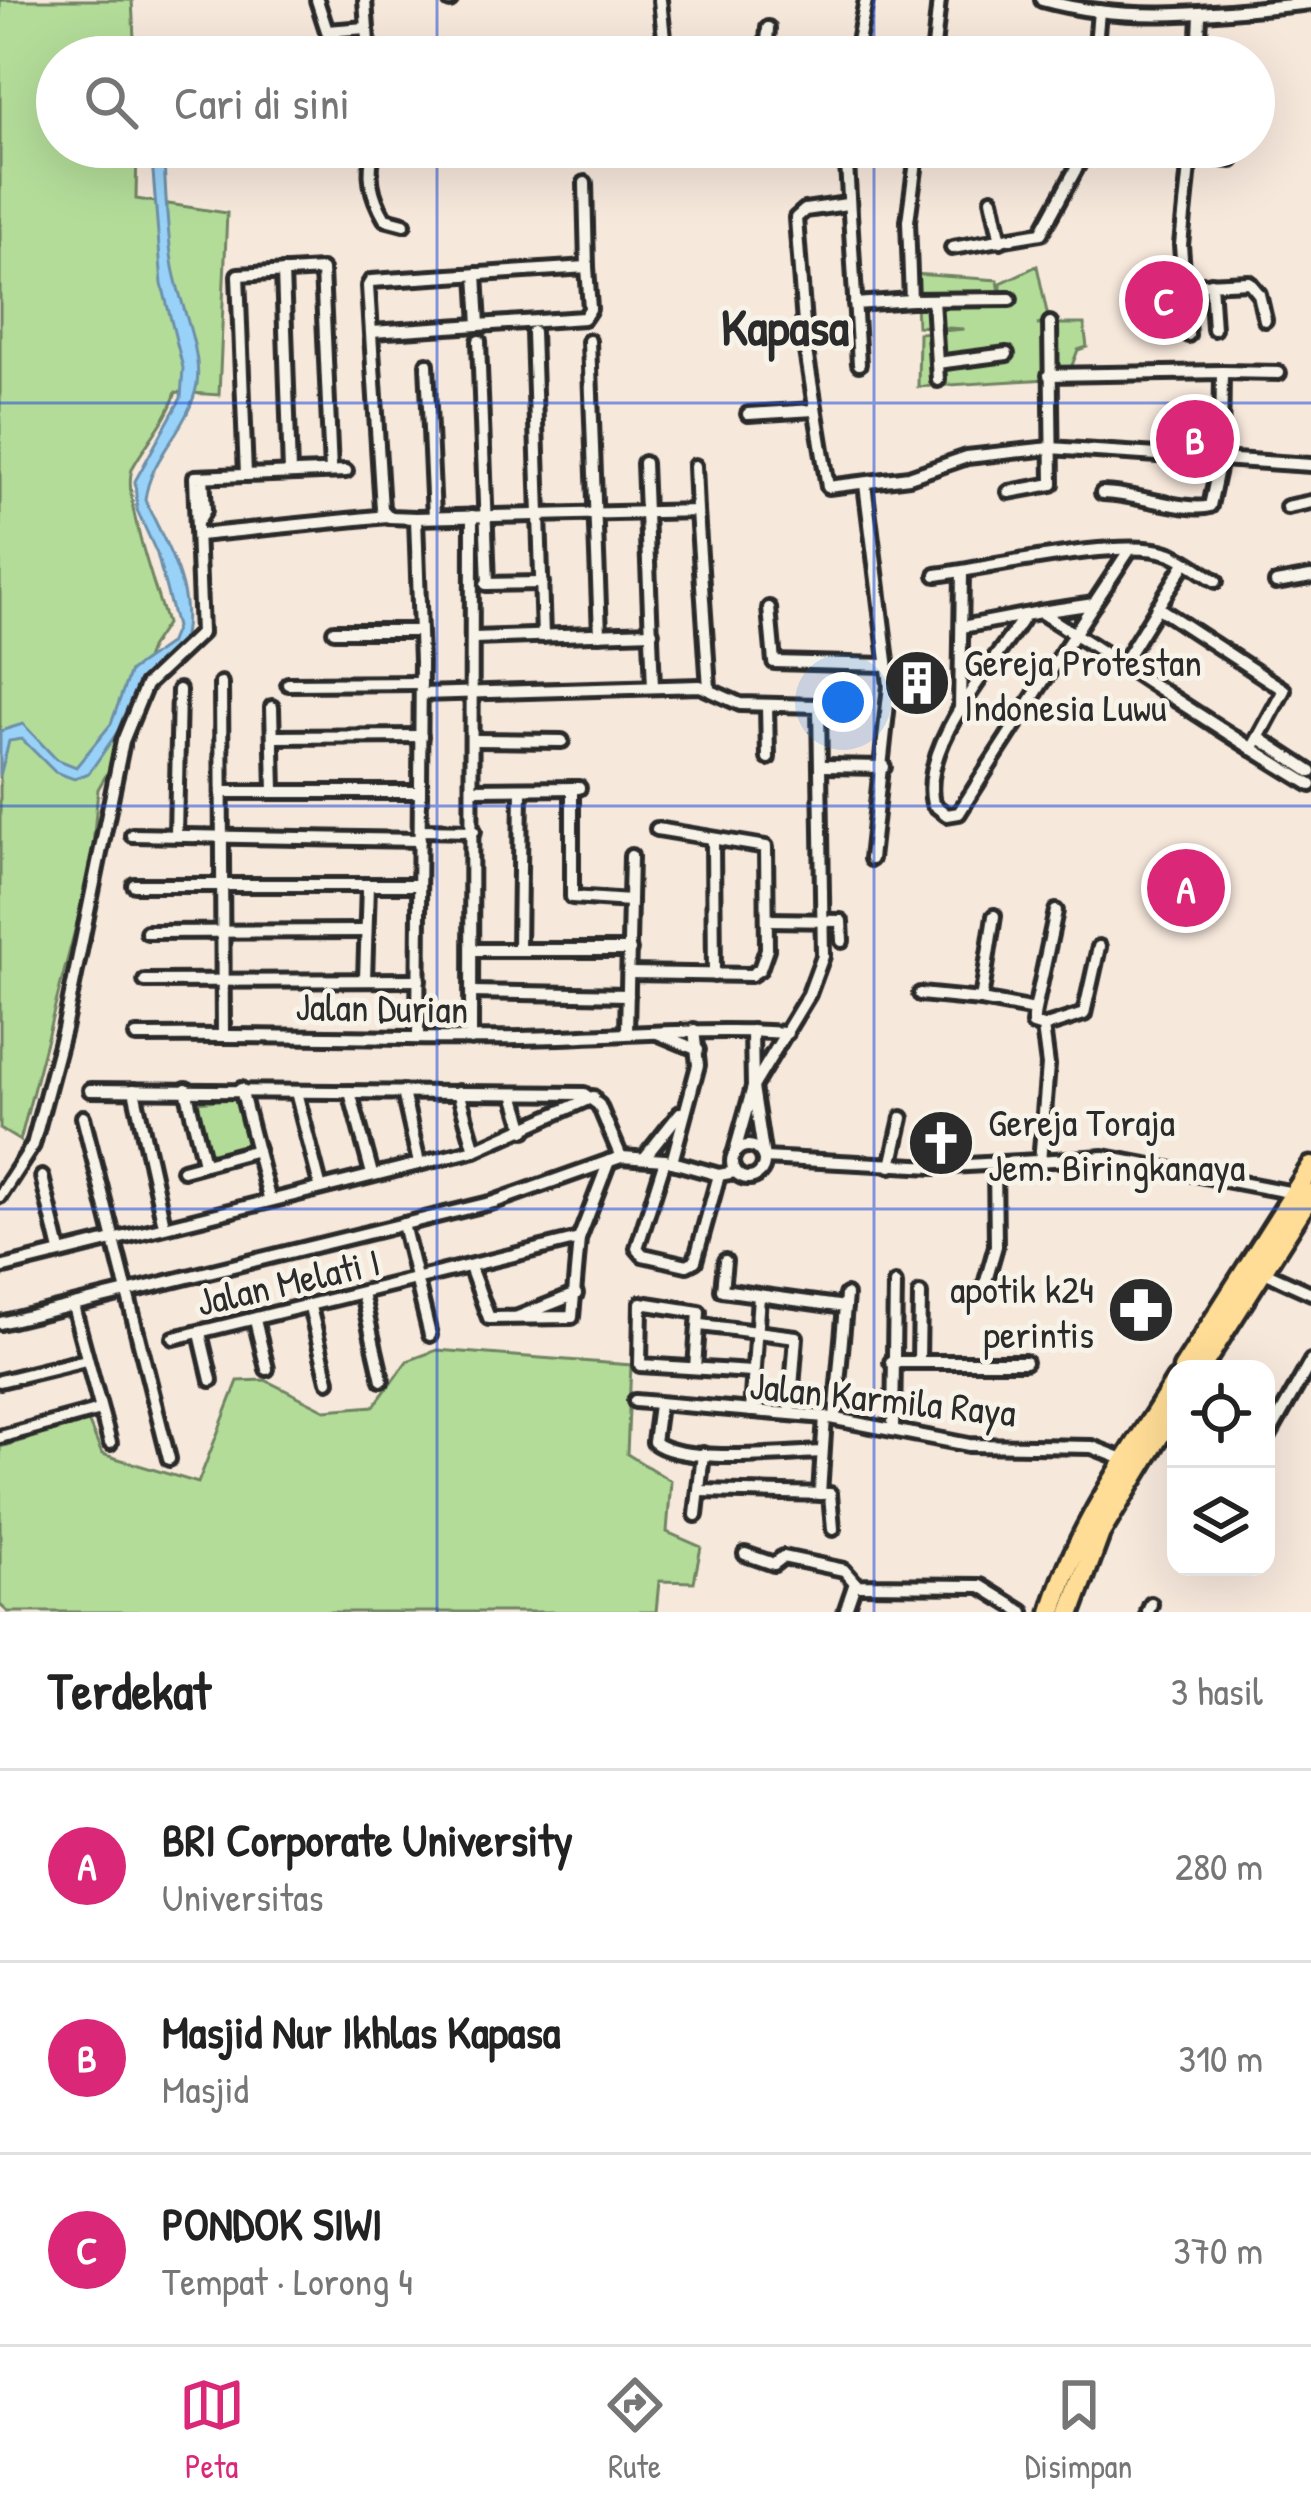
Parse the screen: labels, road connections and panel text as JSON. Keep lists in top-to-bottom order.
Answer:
{
  "streets": {
    "street": ["Jalan Durian", "Jalan Melati I", "Jalan Karmila Raya"]
  },
  "districts": ["Kapasa"],
  "places": {
    "building": ["Gereja Protestan Indonesia Luwu"],
    "church": ["Gereja Toraja Jem. Biringkanaya"],
    "pharmacy": ["apotik k24 perintis"]
  },
  "page": {
    "search": "Cari di sini",
    "pins": ["C", "B", "A"],
    "heading": ["Terdekat", "3 hasil"],
    "list": [
      {
        "mark": "A",
        "name": "BRI Corporate University",
        "note": "Universitas",
        "value": "280 m"
      },
      {
        "mark": "B",
        "name": "Masjid Nur Ikhlas Kapasa",
        "note": "Masjid",
        "value": "310 m"
      },
      {
        "mark": "C",
        "name": "PONDOK SIWI",
        "note": "Tempat · Lorong 4",
        "value": "370 m"
      }
    ],
    "nav": ["Peta", "Rute", "Disimpan"]
  }
}
